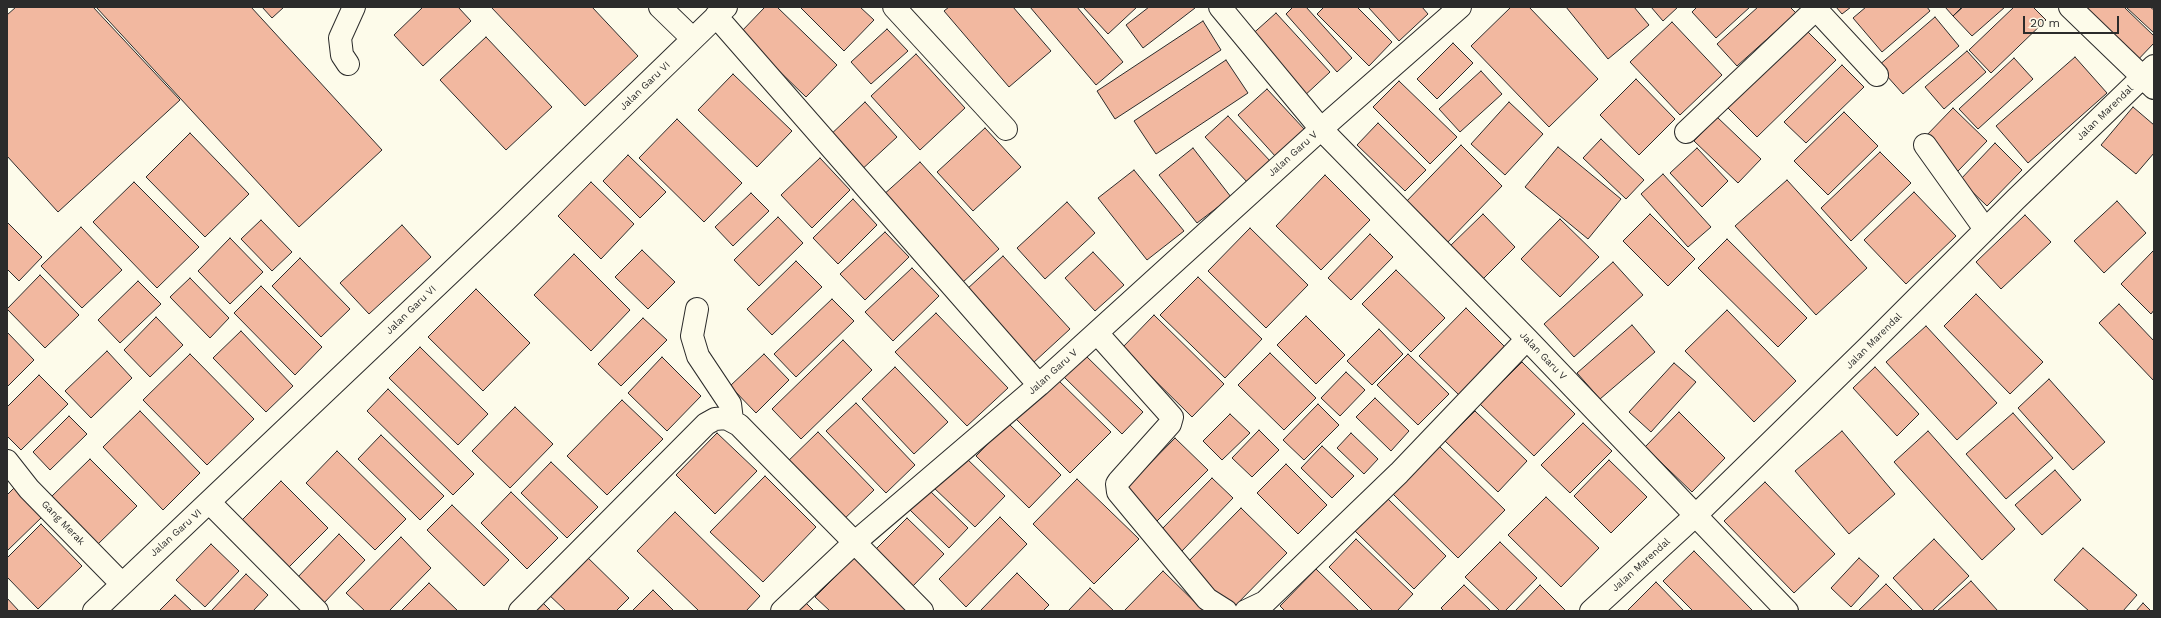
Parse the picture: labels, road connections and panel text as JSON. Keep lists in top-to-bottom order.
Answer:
{
  "streets": {
    "street": [
      "Jalan Garu VI",
      "Jalan Marendal",
      "Jalan Garu V",
      "Gang Merak"
    ]
  },
  "crossings": [
    ["Jalan Garu VI", "Gang Merak"],
    ["Jalan Marendal", "Jalan Garu V"]
  ],
  "scale_bar": "20 m"
}
